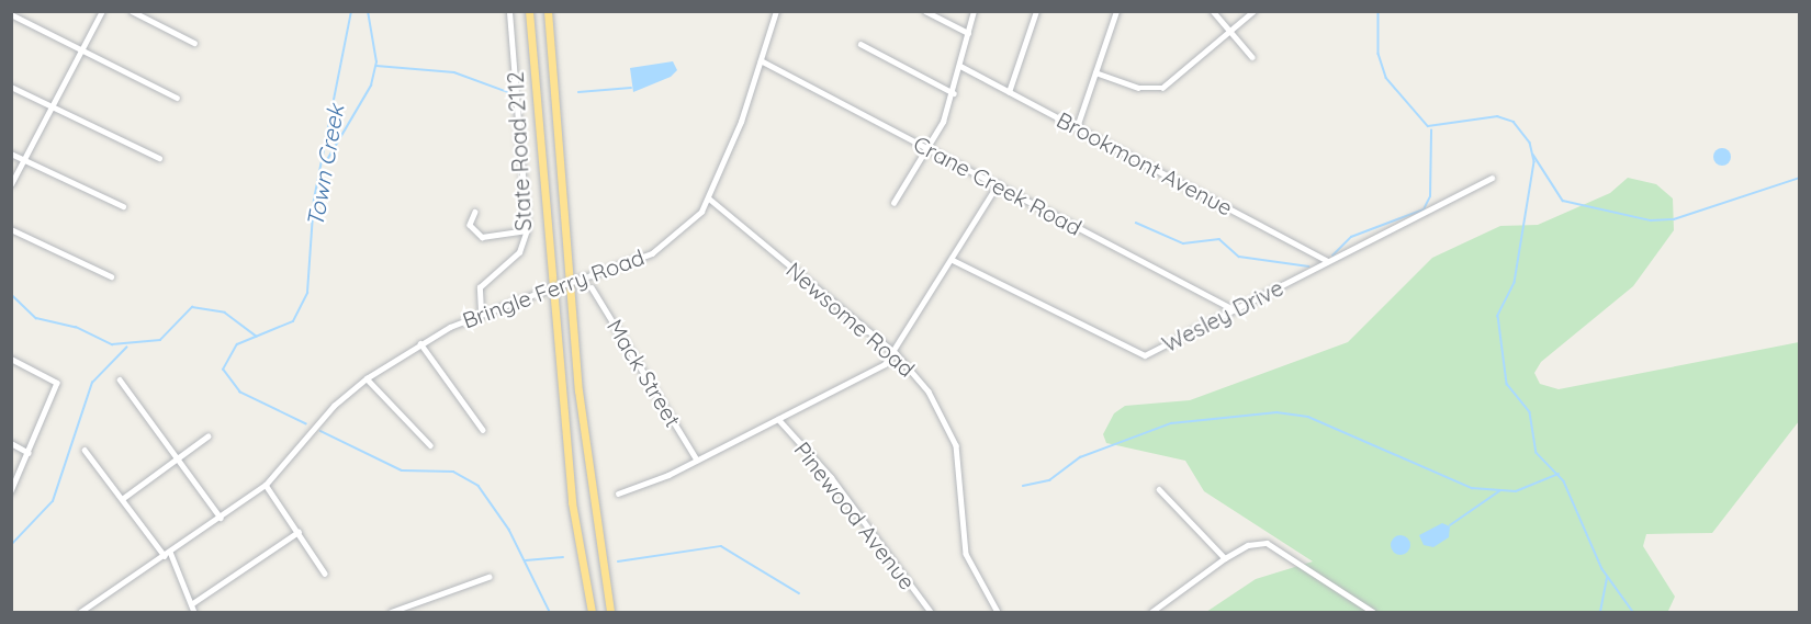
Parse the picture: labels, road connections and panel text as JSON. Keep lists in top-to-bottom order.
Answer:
{
  "streets": {
    "street": [
      "State Road 2112",
      "Brookmont Avenue",
      "Crane Creek Road",
      "Bringle Ferry Road",
      "Wesley Drive",
      "Newsome Road",
      "Mack Street",
      "Pinewood Avenue"
    ]
  },
  "crossings": [
    ["State Road 2112", "Bringle Ferry Road"],
    ["Brookmont Avenue", "Wesley Drive"],
    ["Crane Creek Road", "Bringle Ferry Road"],
    ["Crane Creek Road", "Wesley Drive"],
    ["Bringle Ferry Road", "Newsome Road"],
    ["Newsome Road", "Pinewood Avenue"],
    ["Mack Street", "Pinewood Avenue"]
  ],
  "water": ["Town Creek"]
}
